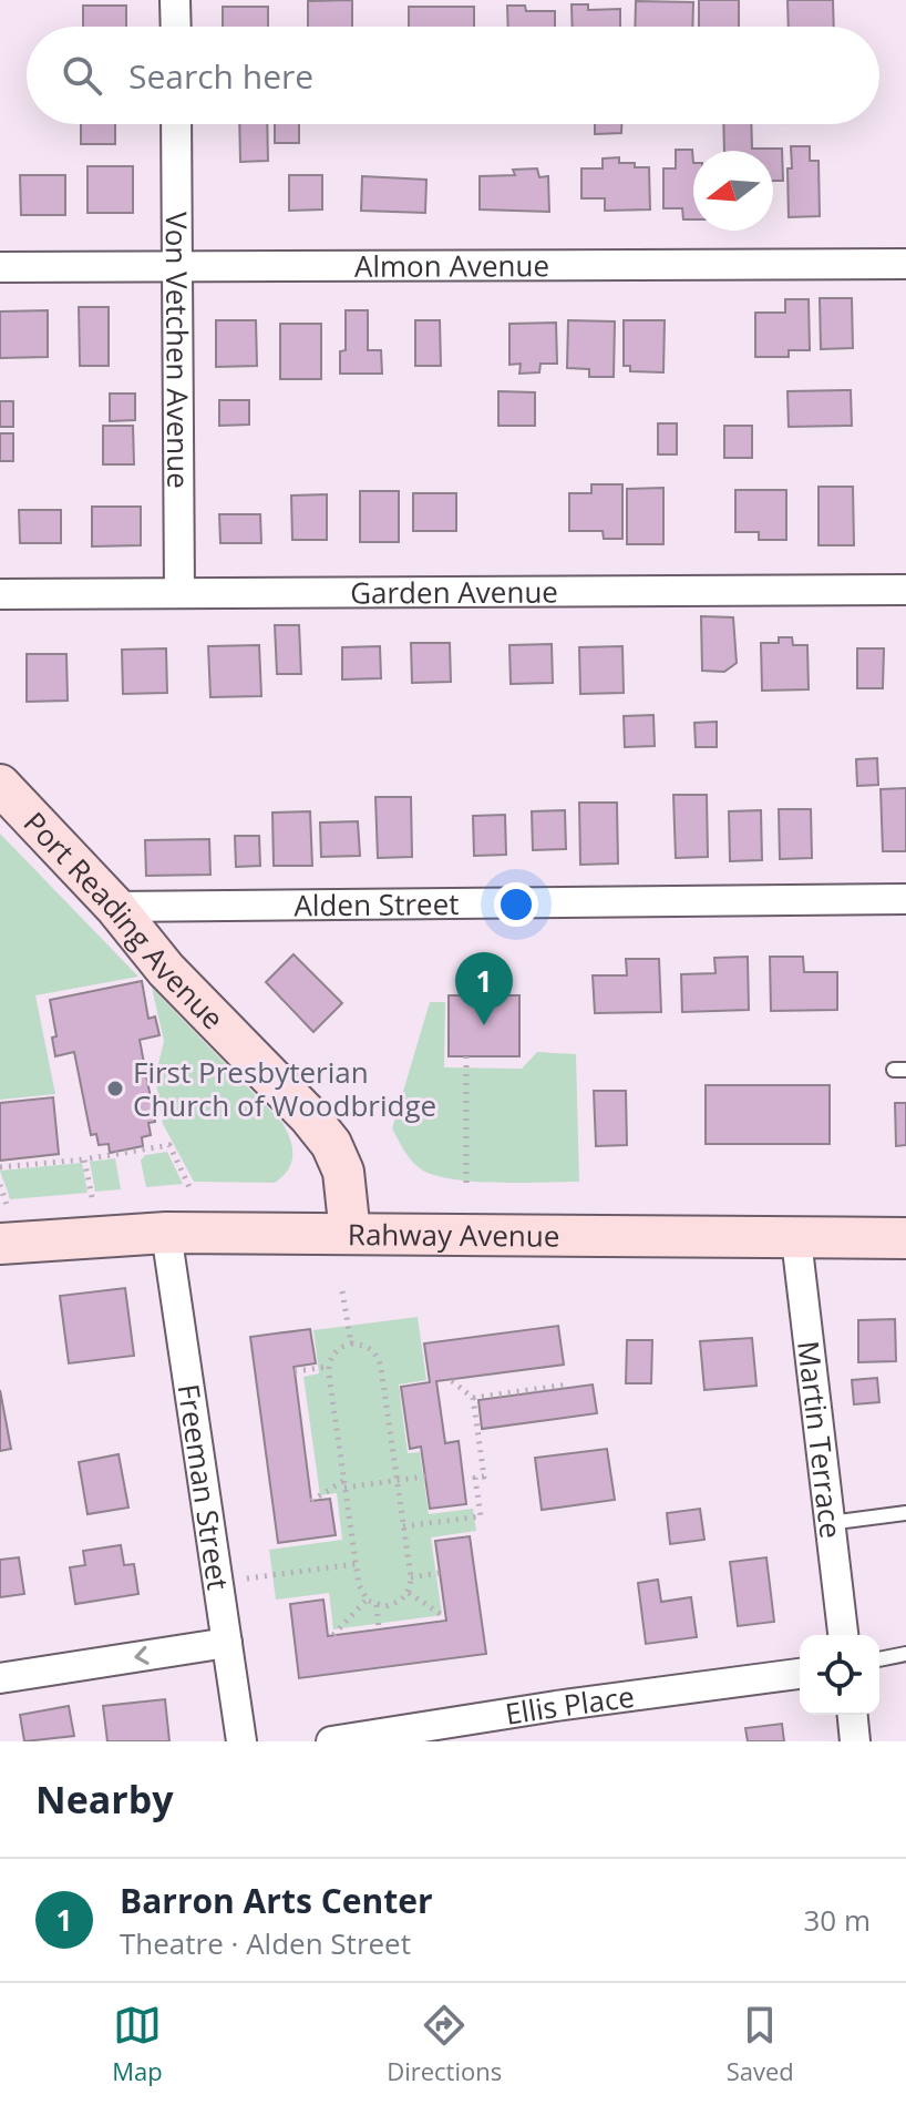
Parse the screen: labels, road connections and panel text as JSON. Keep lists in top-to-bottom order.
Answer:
{
  "streets": {
    "main road": ["Port Reading Avenue", "Rahway Avenue"],
    "street": [
      "Almon Avenue",
      "Von Vetchen Avenue",
      "Garden Avenue",
      "Alden Street",
      "Martin Terrace",
      "Freeman Street",
      "Ellis Place"
    ]
  },
  "crossings": [
    ["Almon Avenue", "Von Vetchen Avenue"],
    ["Von Vetchen Avenue", "Garden Avenue"],
    ["Alden Street", "Port Reading Avenue"],
    ["Port Reading Avenue", "Rahway Avenue"],
    ["Rahway Avenue", "Martin Terrace"],
    ["Rahway Avenue", "Freeman Street"]
  ],
  "places": ["First Presbyterian Church of Woodbridge"],
  "north": "left",
  "page": {
    "search": "Search here",
    "pins": "1",
    "heading": "Nearby",
    "list": [
      {
        "mark": "1",
        "name": "Barron Arts Center",
        "note": "Theatre · Alden Street",
        "value": "30 m"
      }
    ],
    "nav": ["Map", "Directions", "Saved"]
  }
}
